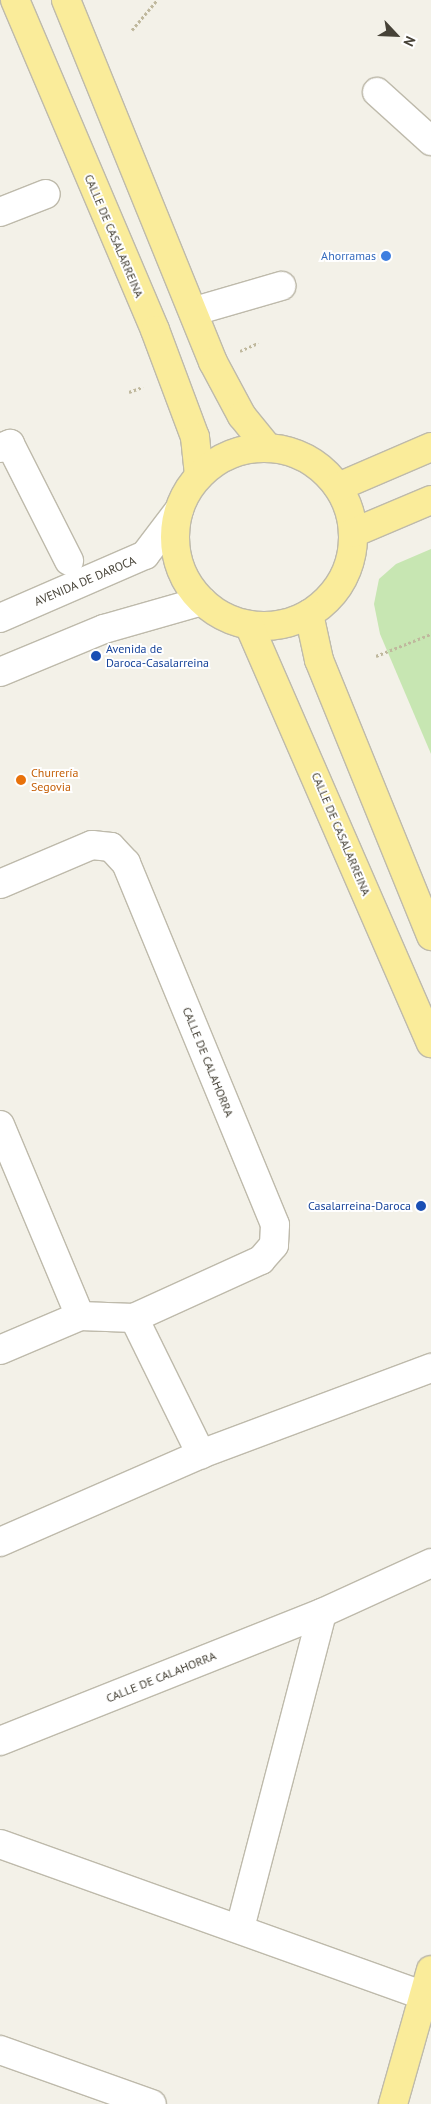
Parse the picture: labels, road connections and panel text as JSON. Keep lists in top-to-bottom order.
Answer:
{
  "streets": {
    "main road": ["CALLE DE CASALARREINA"],
    "street": ["AVENIDA DE DAROCA", "CALLE DE CALAHORRA"]
  },
  "crossings": [
    ["CALLE DE CASALARREINA", "AVENIDA DE DAROCA"]
  ],
  "places": [
    "Ahorramas",
    "Avenida de Daroca-Casalarreina",
    "Churrería Segovia",
    "Casalarreina-Daroca"
  ],
  "north": "bottom right"
}
